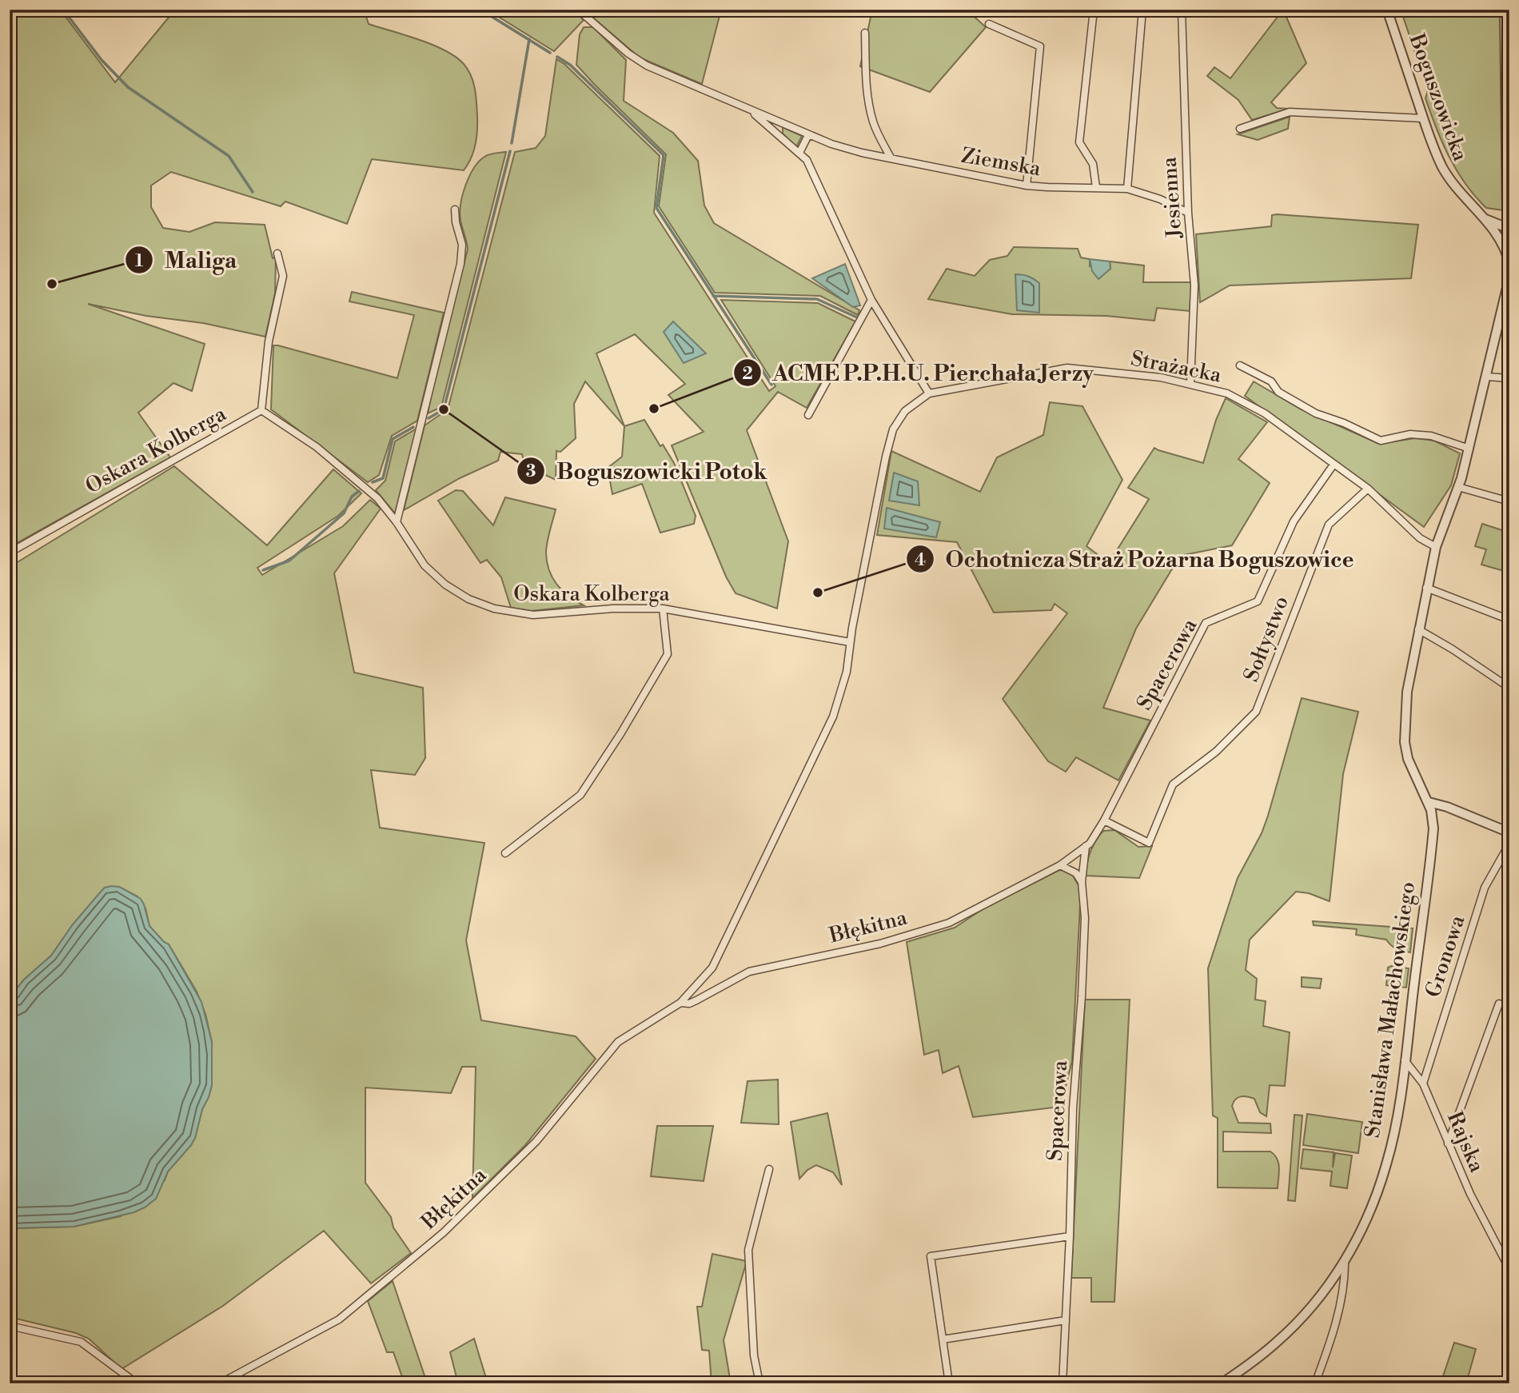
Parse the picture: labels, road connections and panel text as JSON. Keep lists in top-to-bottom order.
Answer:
{
  "streets": {
    "street": [
      "Boguszowicka",
      "Ziemska",
      "Jesienna",
      "Strażacka",
      "Oskara Kolberga",
      "Sołtystwo",
      "Spacerowa",
      "Błękitna",
      "Gronowa",
      "Stanisława Małachowskiego",
      "Rajska"
    ]
  },
  "crossings": [
    ["Ziemska", "Jesienna"],
    ["Jesienna", "Strażacka"],
    ["Strażacka", "Oskara Kolberga"],
    ["Strażacka", "Sołtystwo"],
    ["Strażacka", "Spacerowa"],
    ["Strażacka", "Błękitna"],
    ["Strażacka", "Stanisława Małachowskiego"],
    ["Oskara Kolberga", "Błękitna"],
    ["Sołtystwo", "Spacerowa"],
    ["Spacerowa", "Błękitna"],
    ["Gronowa", "Rajska"],
    ["Stanisława Małachowskiego", "Rajska"]
  ],
  "places": [
    "Maliga",
    "ACME P.P.H.U. Pierchała Jerzy",
    "Boguszowicki Potok",
    "Ochotnicza Straż Pożarna Boguszowice"
  ]
}
